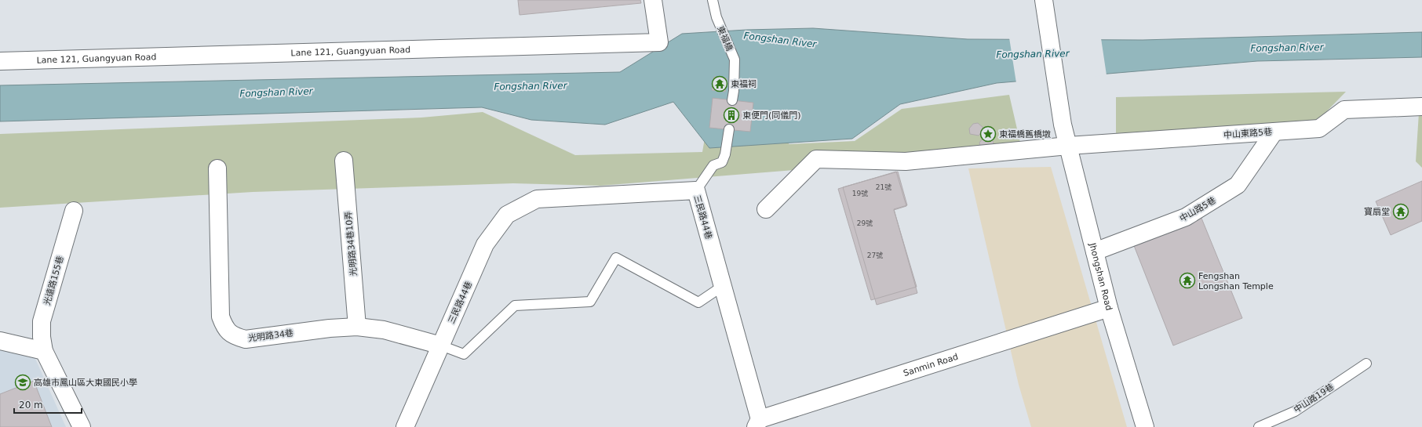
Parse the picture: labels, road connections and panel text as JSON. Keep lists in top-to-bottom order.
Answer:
{
  "streets": {
    "street": [
      "Lane 121, Guangyuan Road",
      "中山東路5巷",
      "中山路5巷",
      "三民路44巷",
      "光明路34巷10弄",
      "Jhongshan Road",
      "光遠路155巷",
      "光明路34巷",
      "Sanmin Road"
    ],
    "lane": ["東福橋", "中山路19巷"]
  },
  "crossings": [
    ["中山東路5巷", "中山路5巷"],
    ["中山東路5巷", "Jhongshan Road"],
    ["中山路5巷", "Jhongshan Road"],
    ["三民路44巷", "光明路34巷"],
    ["三民路44巷", "Sanmin Road"],
    ["光明路34巷10弄", "光明路34巷"],
    ["Jhongshan Road", "Sanmin Road"]
  ],
  "water": ["Fongshan River"],
  "places": {
    "temple": ["東福祠", "寶扇堂", "Fengshan Longshan Temple"],
    "building": ["東便門(同儀門)"],
    "place": ["東福橋舊橋墩"],
    "school or university": ["高雄市鳳山區大東國民小學"]
  },
  "house_numbers": [
    "21號",
    "19號",
    "29號",
    "27號"
  ],
  "scale_bar": "20 m"
}
